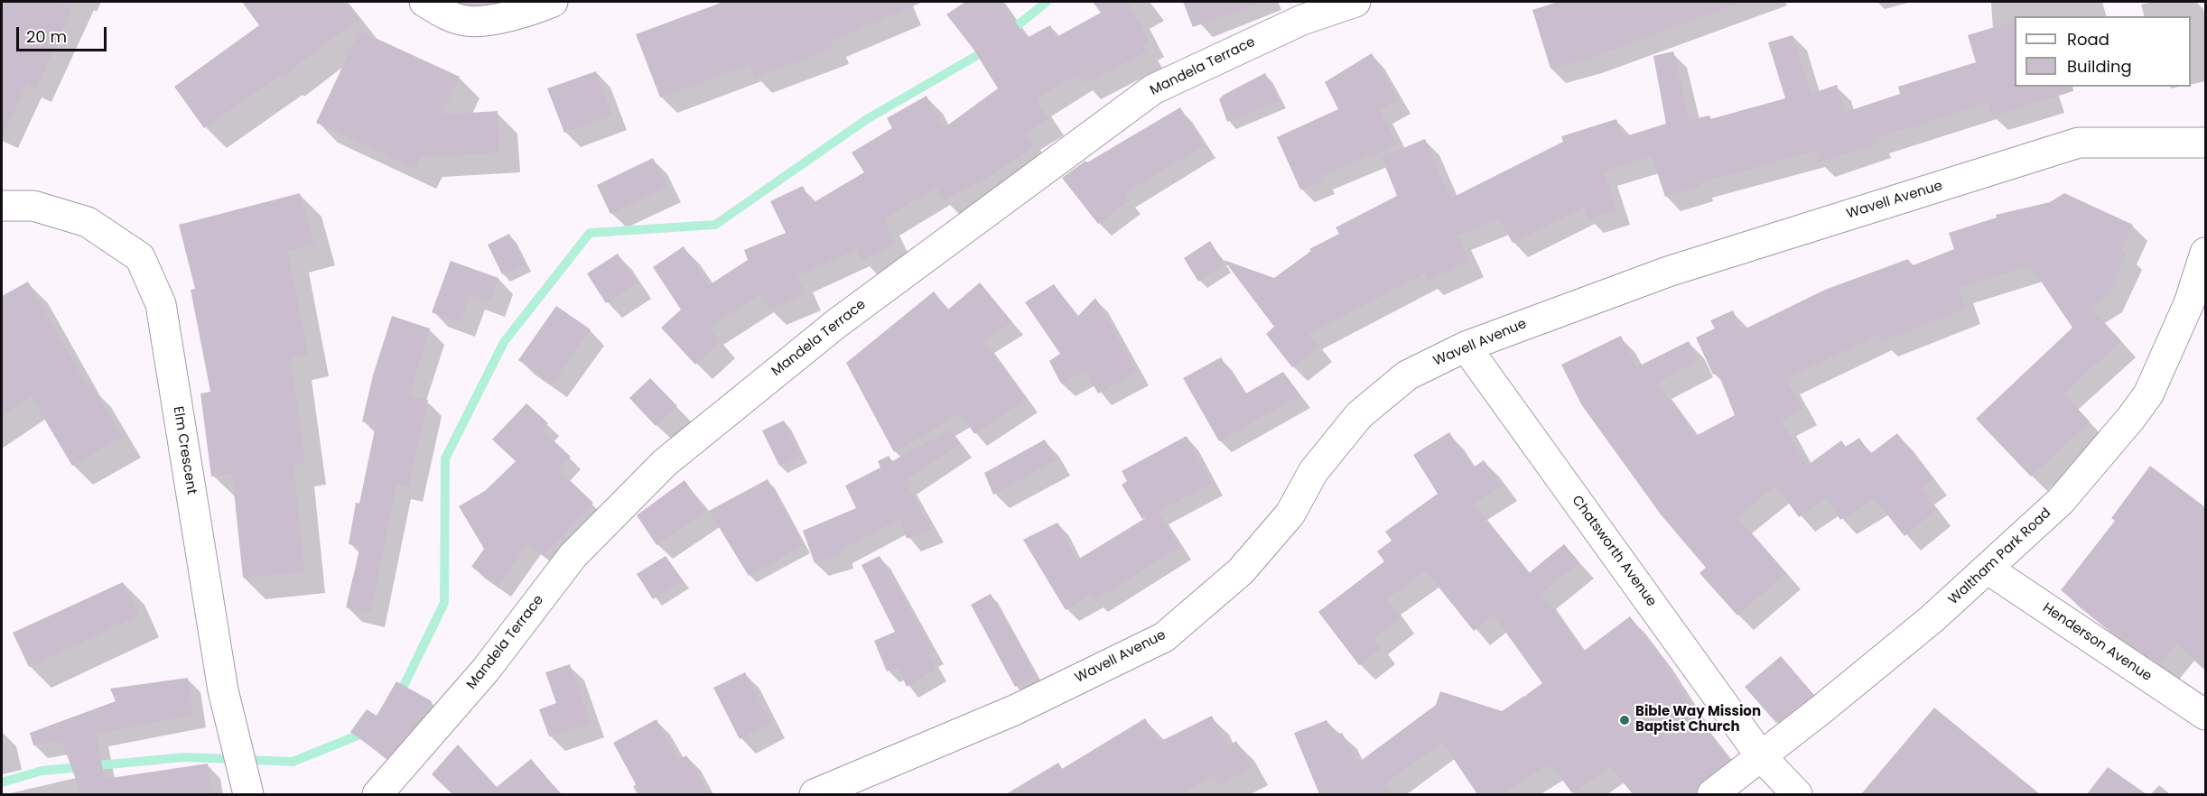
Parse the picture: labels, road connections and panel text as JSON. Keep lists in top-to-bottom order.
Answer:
{
  "streets": {
    "street": [
      "Mandela Terrace",
      "Wavell Avenue",
      "Elm Crescent",
      "Chatsworth Avenue",
      "Waltham Park Road",
      "Henderson Avenue"
    ]
  },
  "crossings": [
    ["Wavell Avenue", "Chatsworth Avenue"],
    ["Chatsworth Avenue", "Waltham Park Road"],
    ["Waltham Park Road", "Henderson Avenue"]
  ],
  "places": ["Bible Way Mission Baptist Church"],
  "legend": ["Road", "Building"],
  "scale_bar": "20 m"
}
